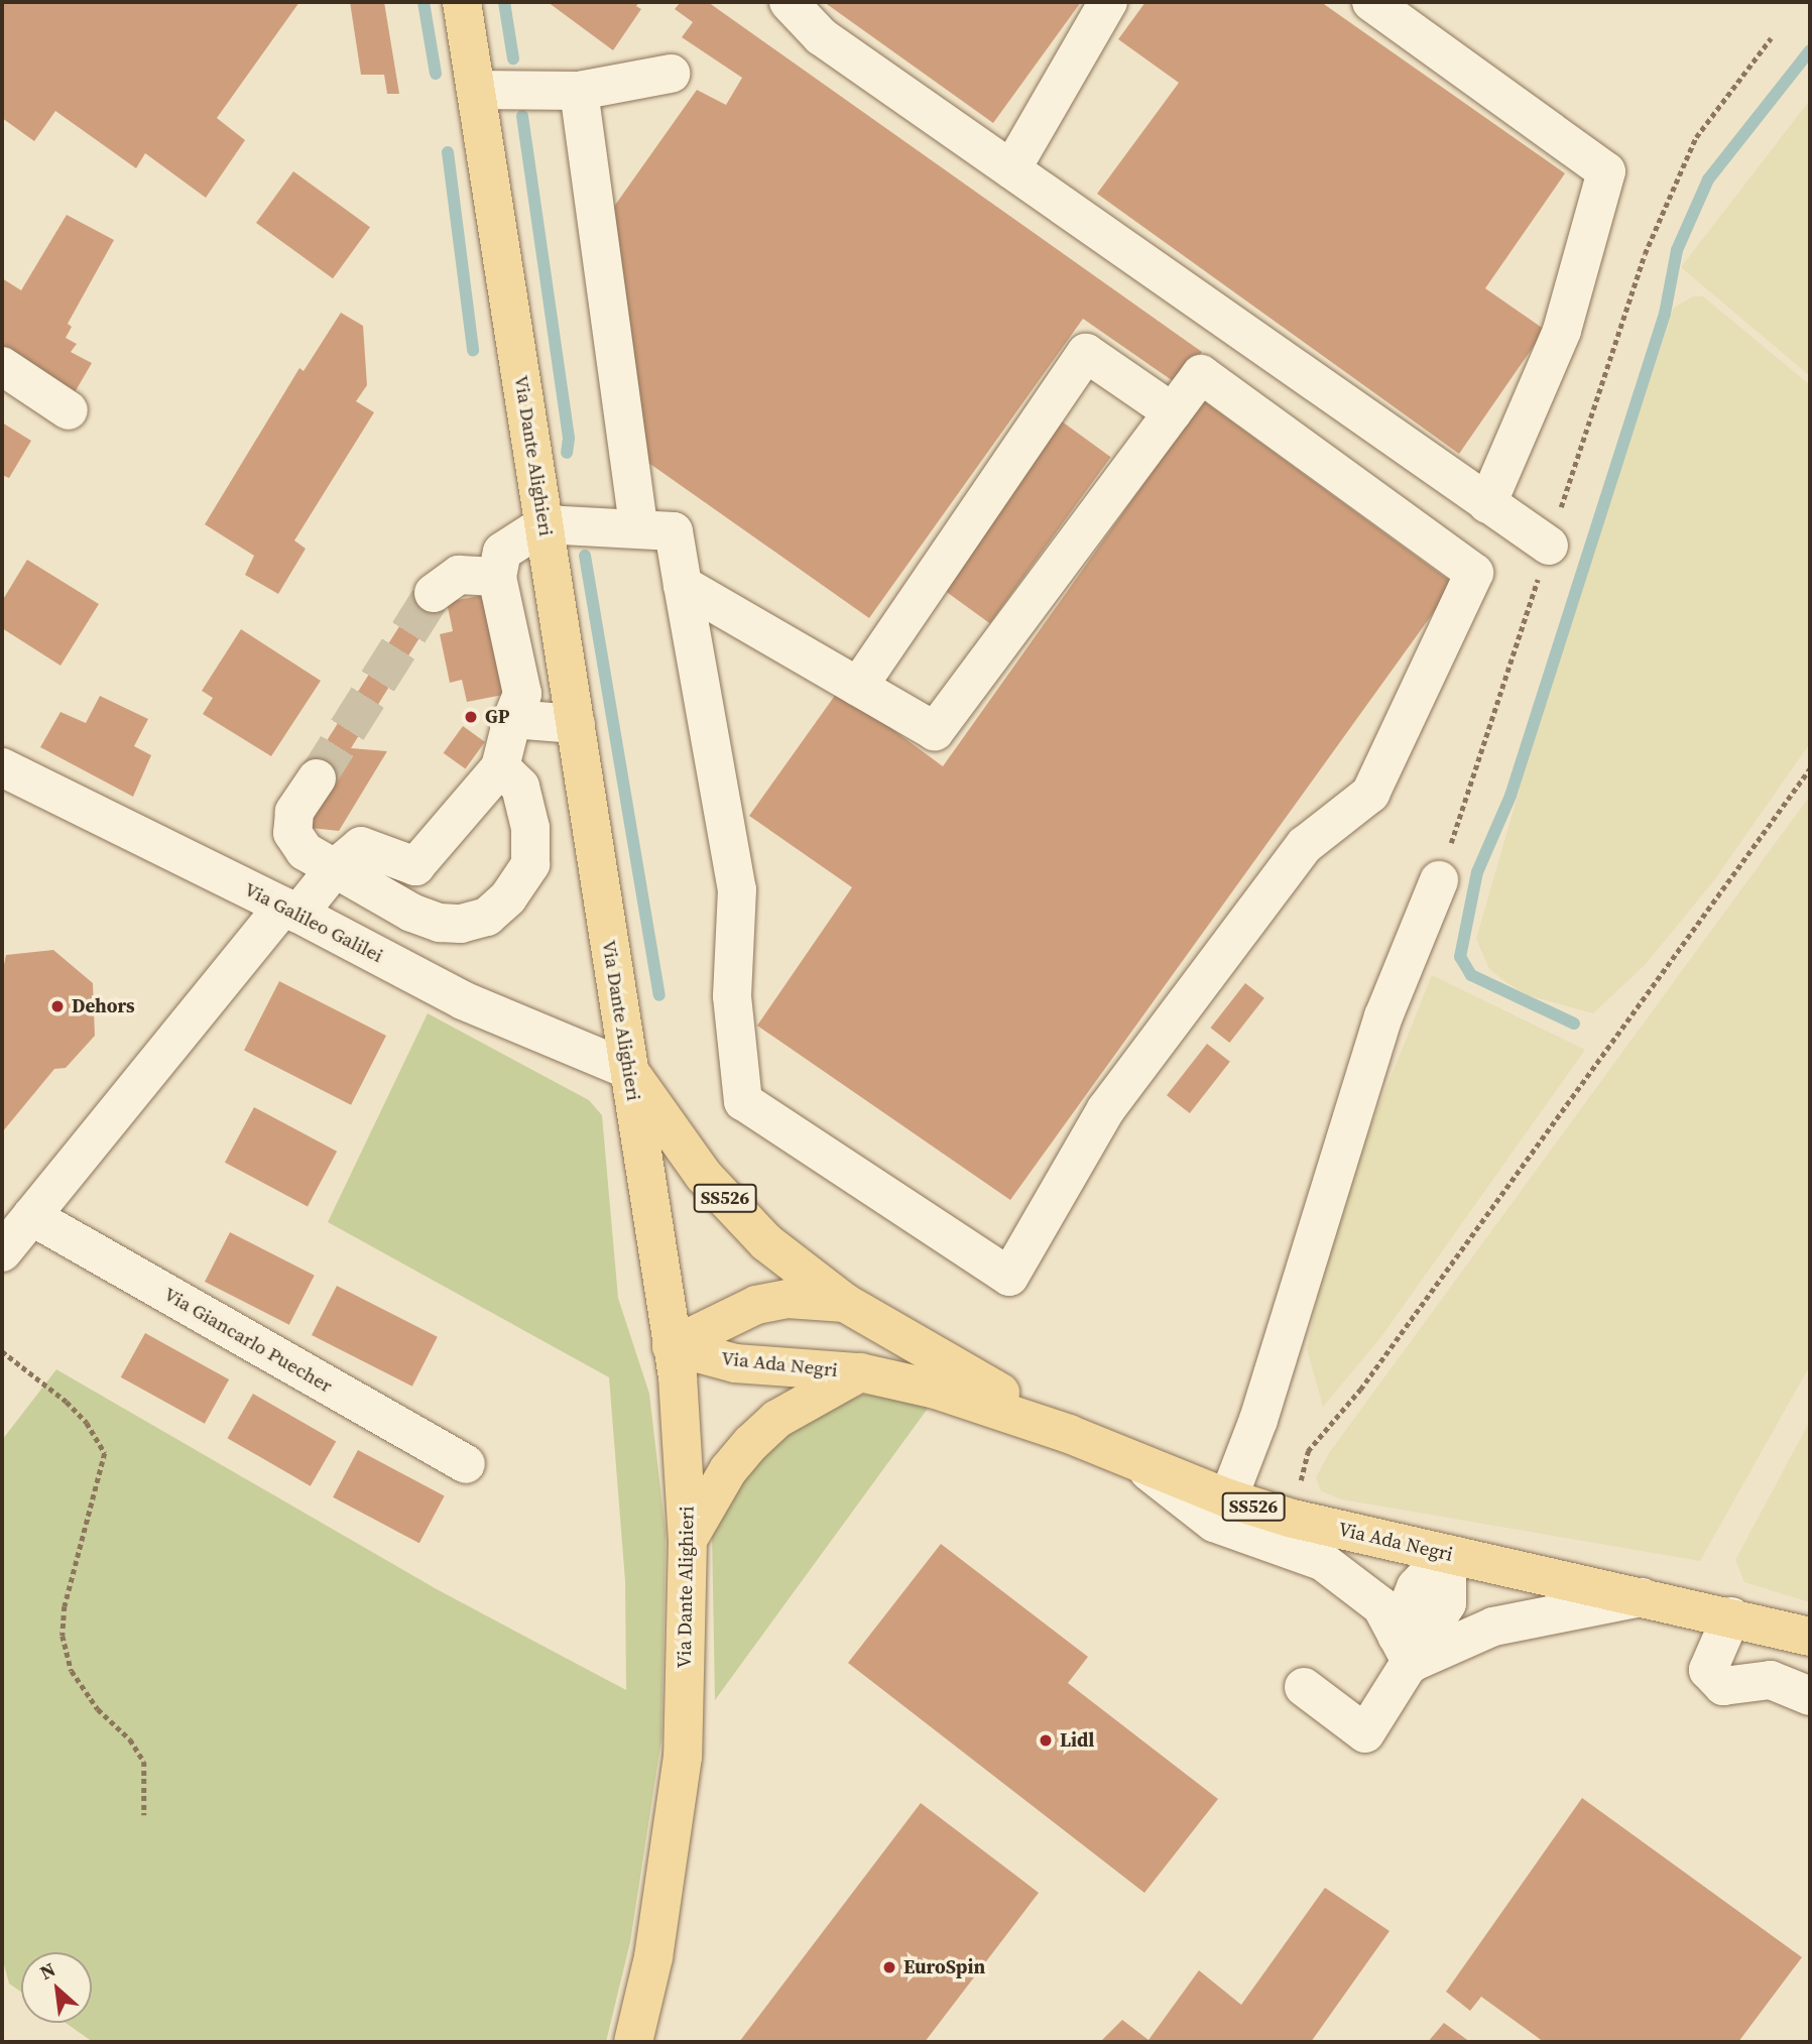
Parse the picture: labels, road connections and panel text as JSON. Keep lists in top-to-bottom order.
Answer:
{
  "streets": {
    "main road": ["Via Dante Alighieri", "SS526", "Via Ada Negri"],
    "street": ["Via Galileo Galilei", "Via Giancarlo Puecher"]
  },
  "crossings": [
    ["Via Dante Alighieri", "Via Galileo Galilei"],
    ["Via Dante Alighieri", "Via Ada Negri"],
    ["Via Galileo Galilei", "Via Ada Negri"]
  ],
  "places": [
    "GP",
    "Dehors",
    "Lidl",
    "EuroSpin"
  ],
  "north": "top left"
}
